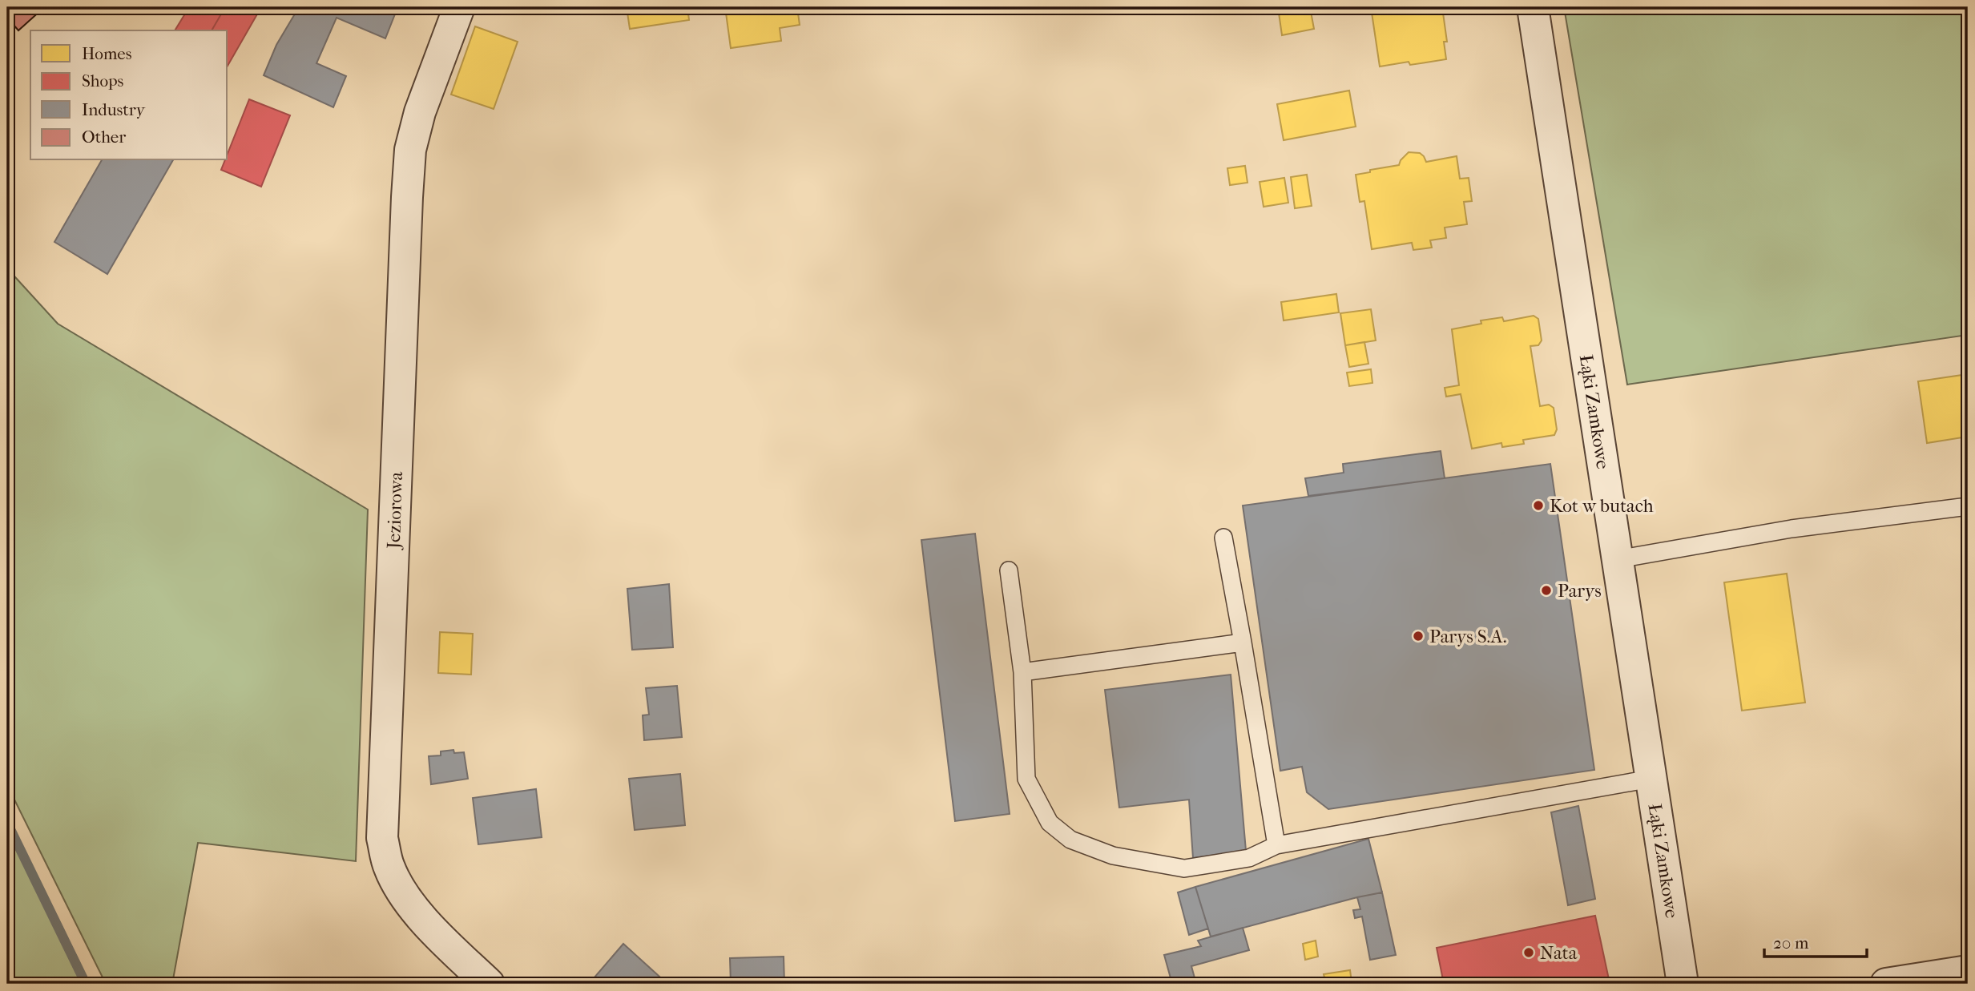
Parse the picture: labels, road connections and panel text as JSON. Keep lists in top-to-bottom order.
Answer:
{
  "streets": {
    "street": ["Łąki Zamkowe", "Jeziorowa"]
  },
  "places": [
    "Kot w butach",
    "Parys",
    "Parys S.A.",
    "Nata"
  ],
  "legend": [
    "Homes",
    "Shops",
    "Industry",
    "Other"
  ],
  "scale_bar": "20 m"
}
